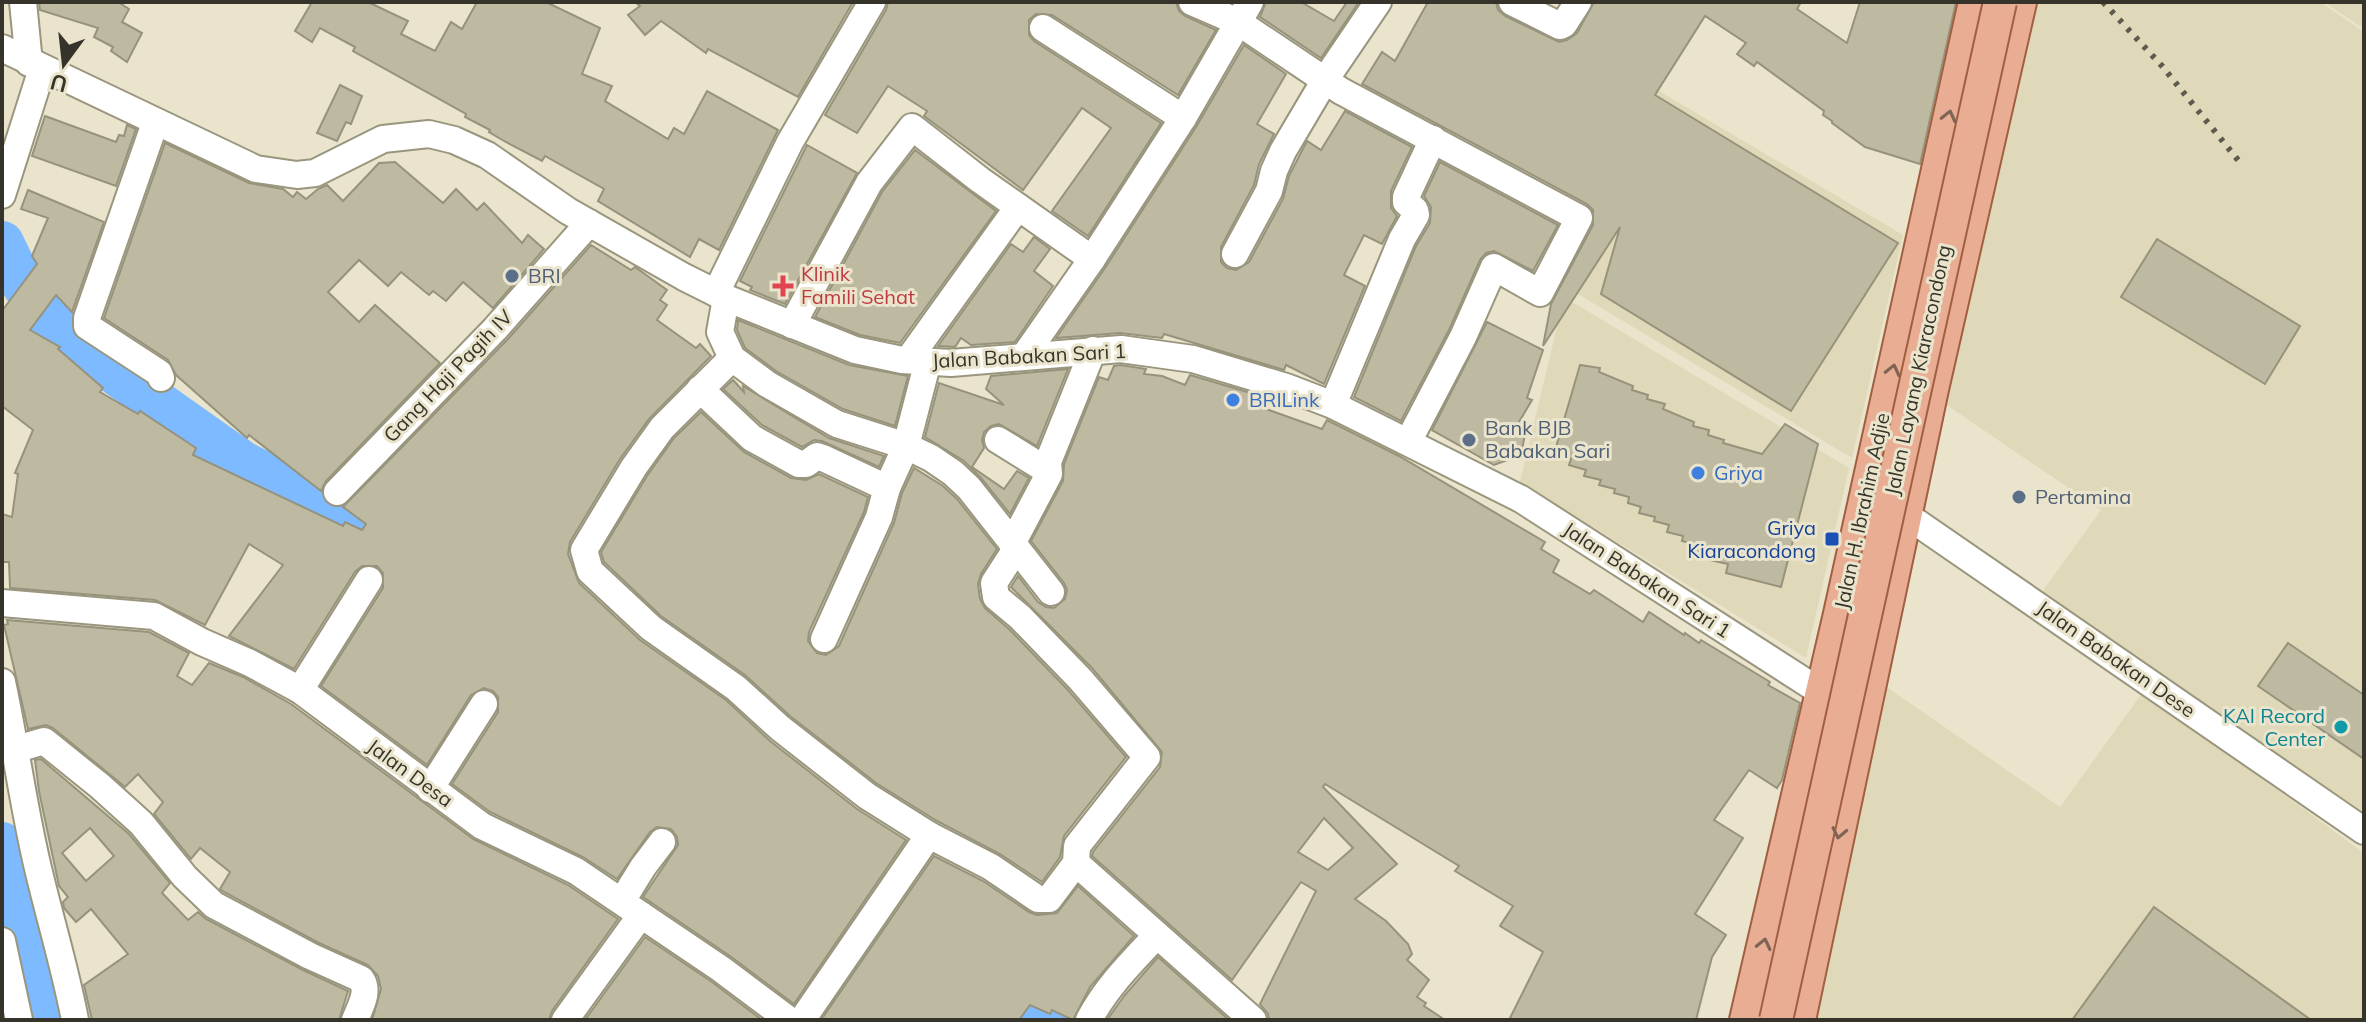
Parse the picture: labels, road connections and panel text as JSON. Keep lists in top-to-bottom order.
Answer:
{
  "streets": {
    "main road": ["Jalan Layang Kiaracondong", "Jalan H. Ibrahim Adjie"],
    "street": [
      "Jalan Babakan Sari 1",
      "Gang Haji Pagih IV",
      "Jalan Babakan Dese",
      "Jalan Desa"
    ]
  },
  "crossings": [
    ["Jalan Babakan Sari 1", "Gang Haji Pagih IV"],
    ["Jalan Babakan Sari 1", "Jalan H. Ibrahim Adjie"]
  ],
  "places": {
    "other": [
      "BRI",
      "BRILink",
      "Bank BJB Babakan Sari",
      "Griya",
      "Pertamina",
      "KAI Record Center"
    ],
    "health": ["Klinik Famili Sehat"],
    "transit": ["Griya Kiaracondong"]
  },
  "north": "bottom"
}
